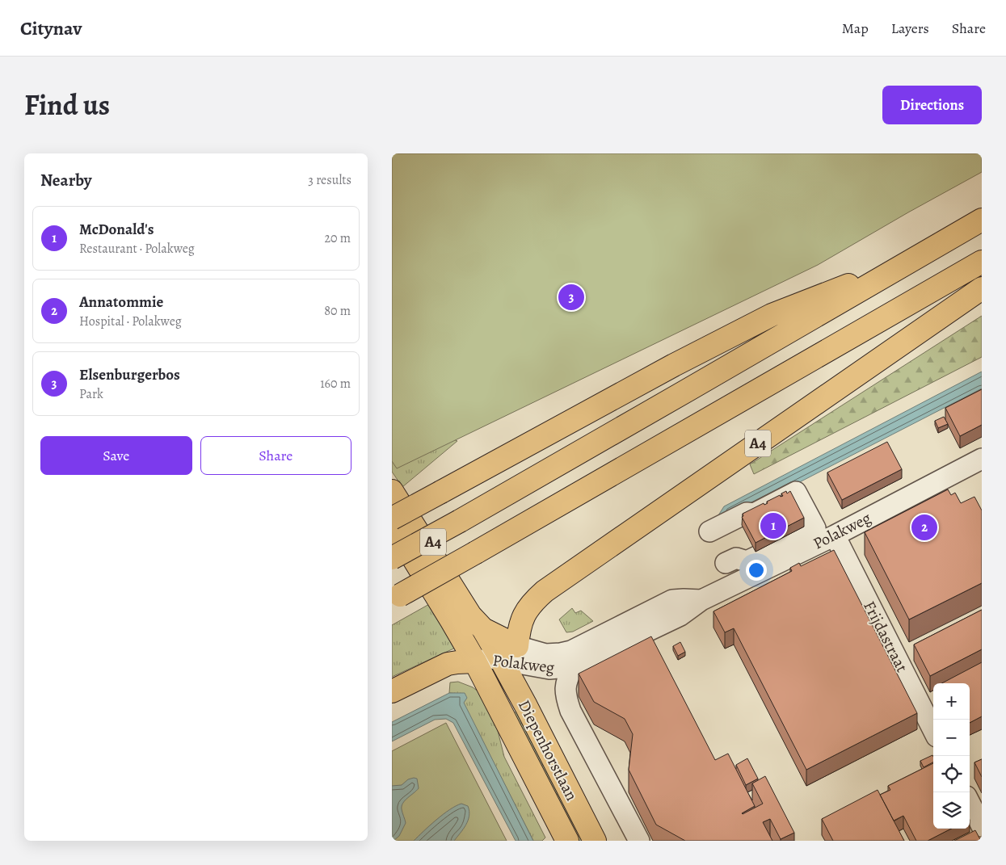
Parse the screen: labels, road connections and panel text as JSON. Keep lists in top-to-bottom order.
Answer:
{
  "streets": {
    "main road": ["A4", "Diepenhorstlaan"],
    "street": ["Polakweg", "Frijdastraat"]
  },
  "crossings": [
    ["A4", "Polakweg"],
    ["A4", "Diepenhorstlaan"],
    ["Polakweg", "Frijdastraat"],
    ["Polakweg", "Diepenhorstlaan"]
  ],
  "page": {
    "header": "Citynav",
    "nav": ["Map", "Layers", "Share"],
    "title": "Find us",
    "buttons": [
      "Directions",
      ["Save", "Share"]
    ],
    "heading": ["Nearby", "3 results"],
    "list": [
      {
        "mark": "1",
        "name": "McDonald's",
        "note": "Restaurant · Polakweg",
        "value": "20 m"
      },
      {
        "mark": "2",
        "name": "Annatommie",
        "note": "Hospital · Polakweg",
        "value": "80 m"
      },
      {
        "mark": "3",
        "name": "Elsenburgerbos",
        "note": "Park",
        "value": "160 m"
      }
    ],
    "pins": ["3", "1", "2"],
    "map_buttons": ["+", "−"]
  }
}
